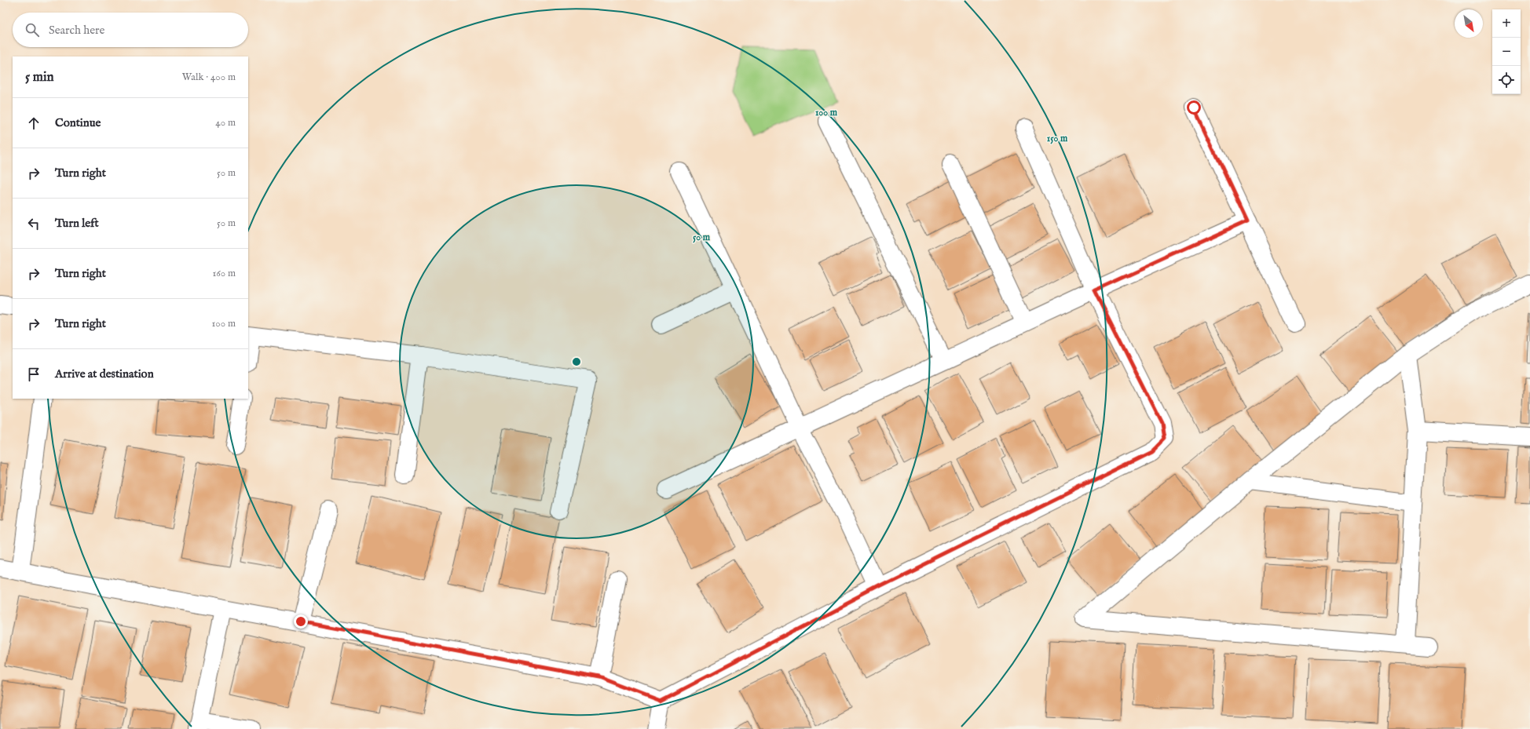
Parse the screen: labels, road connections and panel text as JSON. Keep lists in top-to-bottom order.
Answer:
{
  "north": "bottom right",
  "page": {
    "map_buttons": ["+", "−"],
    "search": "Search here",
    "heading": ["5 min", "Walk · 400 m"],
    "list": [
      ["Continue", "40 m"],
      ["Turn right", "50 m"],
      ["Turn left", "50 m"],
      ["Turn right", "160 m"],
      ["Turn right", "100 m"],
      "Arrive at destination"
    ]
  },
  "rings": ["100 m", "150 m", "50 m"]
}
